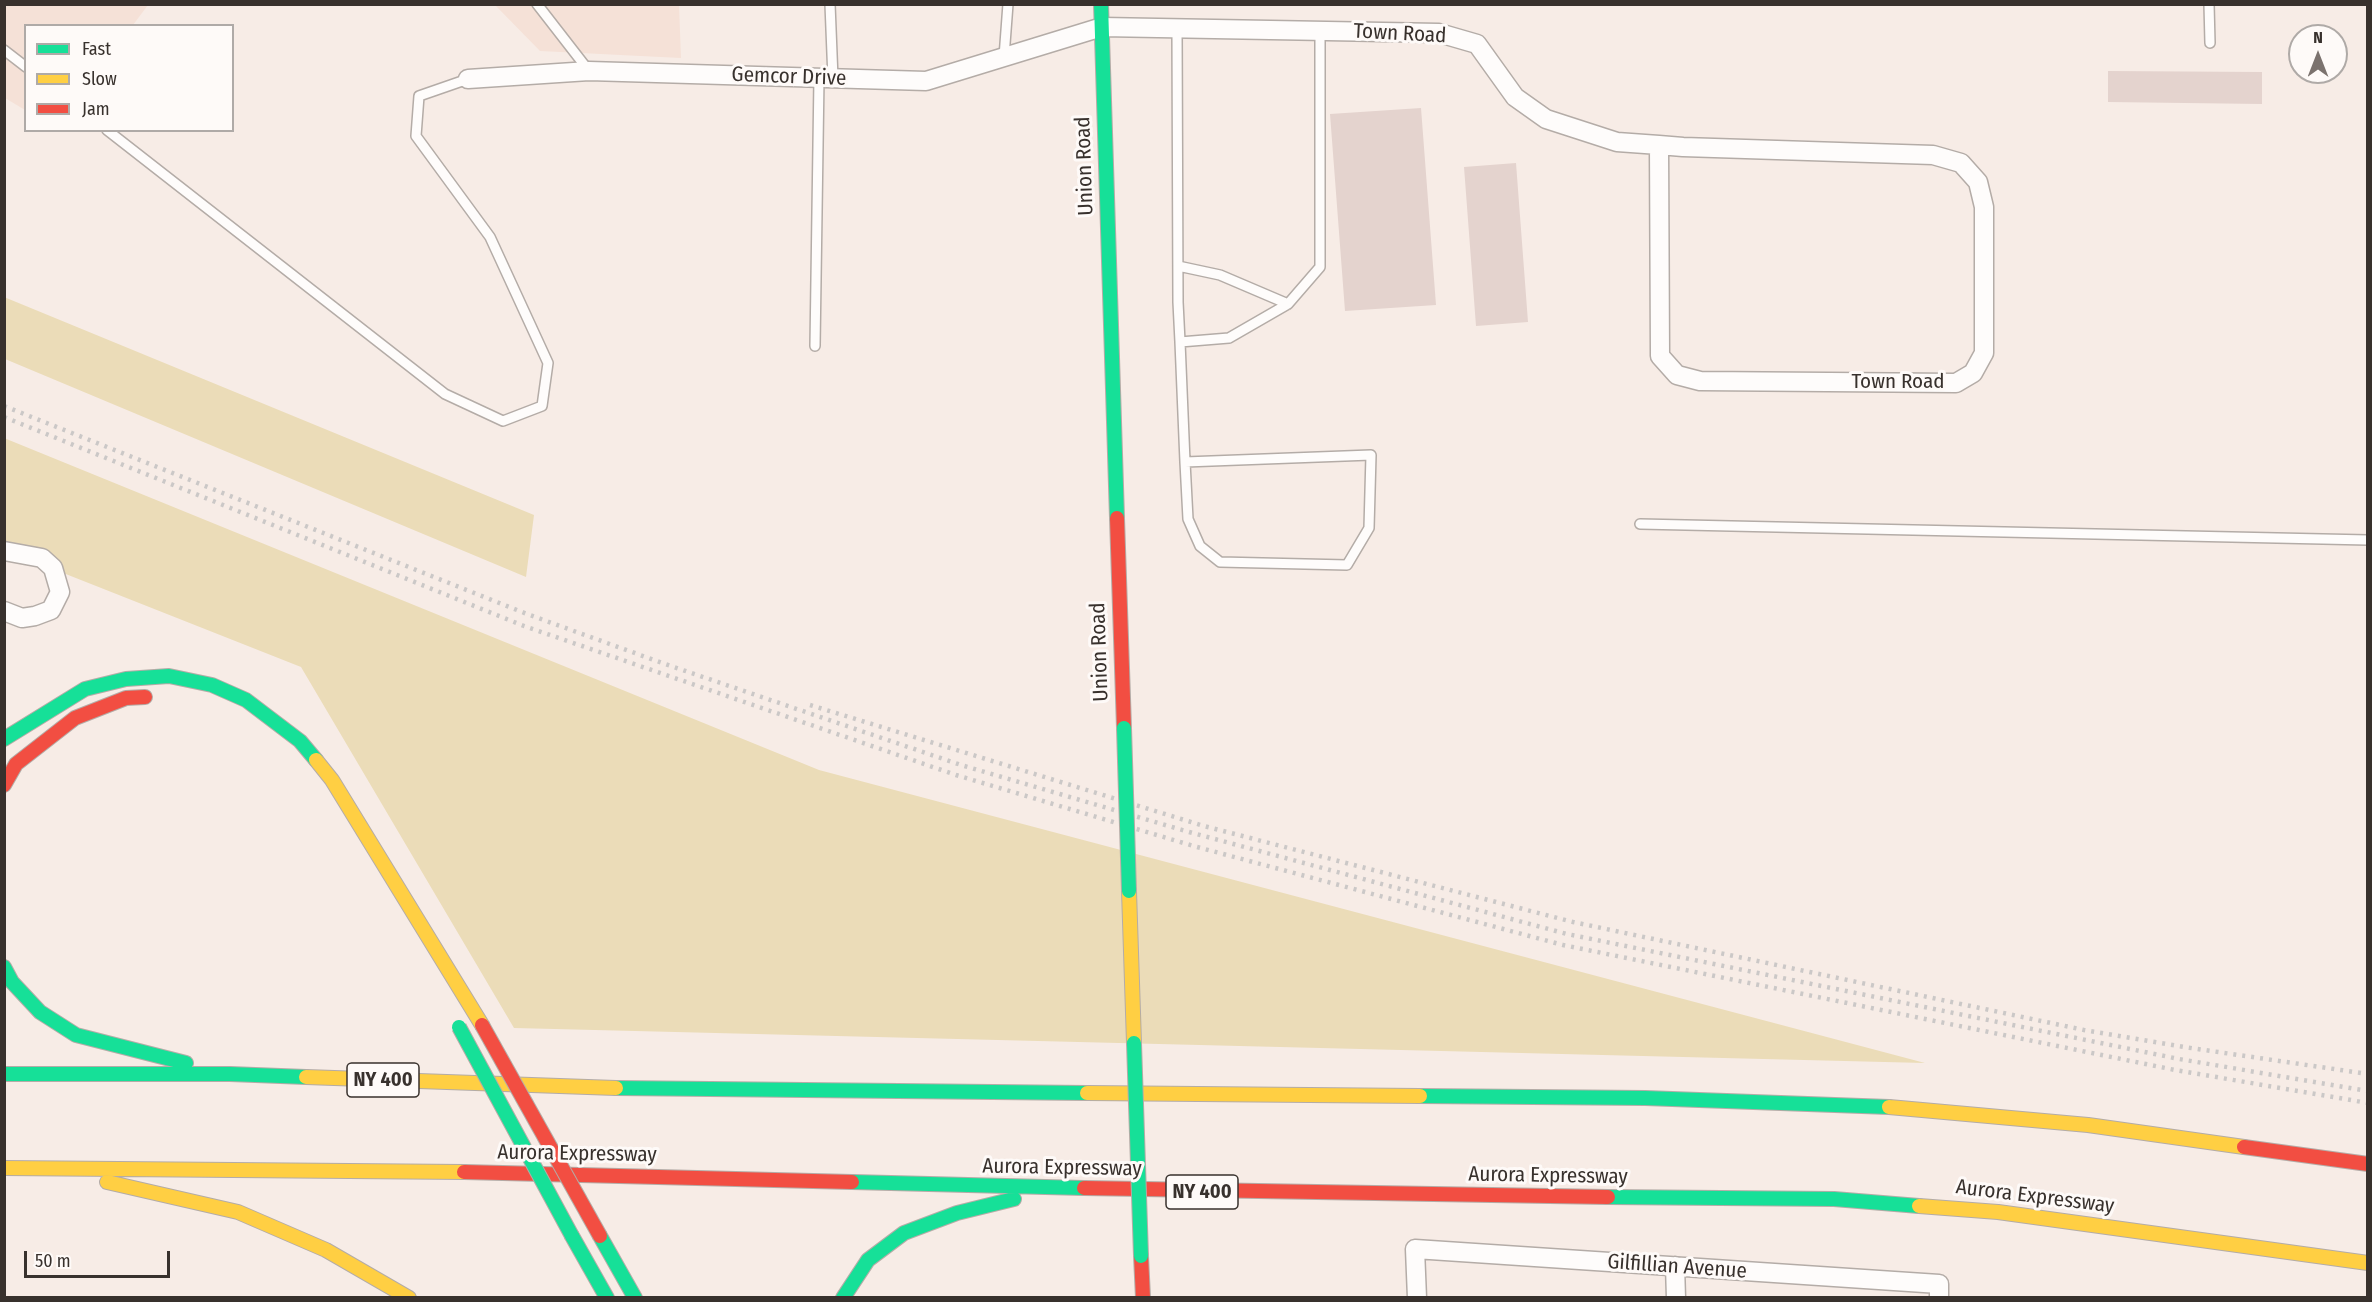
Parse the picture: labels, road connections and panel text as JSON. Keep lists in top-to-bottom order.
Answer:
{
  "streets": {
    "main road": ["Union Road", "NY 400", "Aurora Expressway"],
    "street": ["Town Road", "Gemcor Drive", "Gilfillian Avenue"]
  },
  "crossings": [
    ["Town Road", "Gemcor Drive"],
    ["Town Road", "Union Road"],
    ["Gemcor Drive", "Union Road"]
  ],
  "legend": ["Fast", "Slow", "Jam"],
  "scale_bar": "50 m",
  "north": "top"
}
